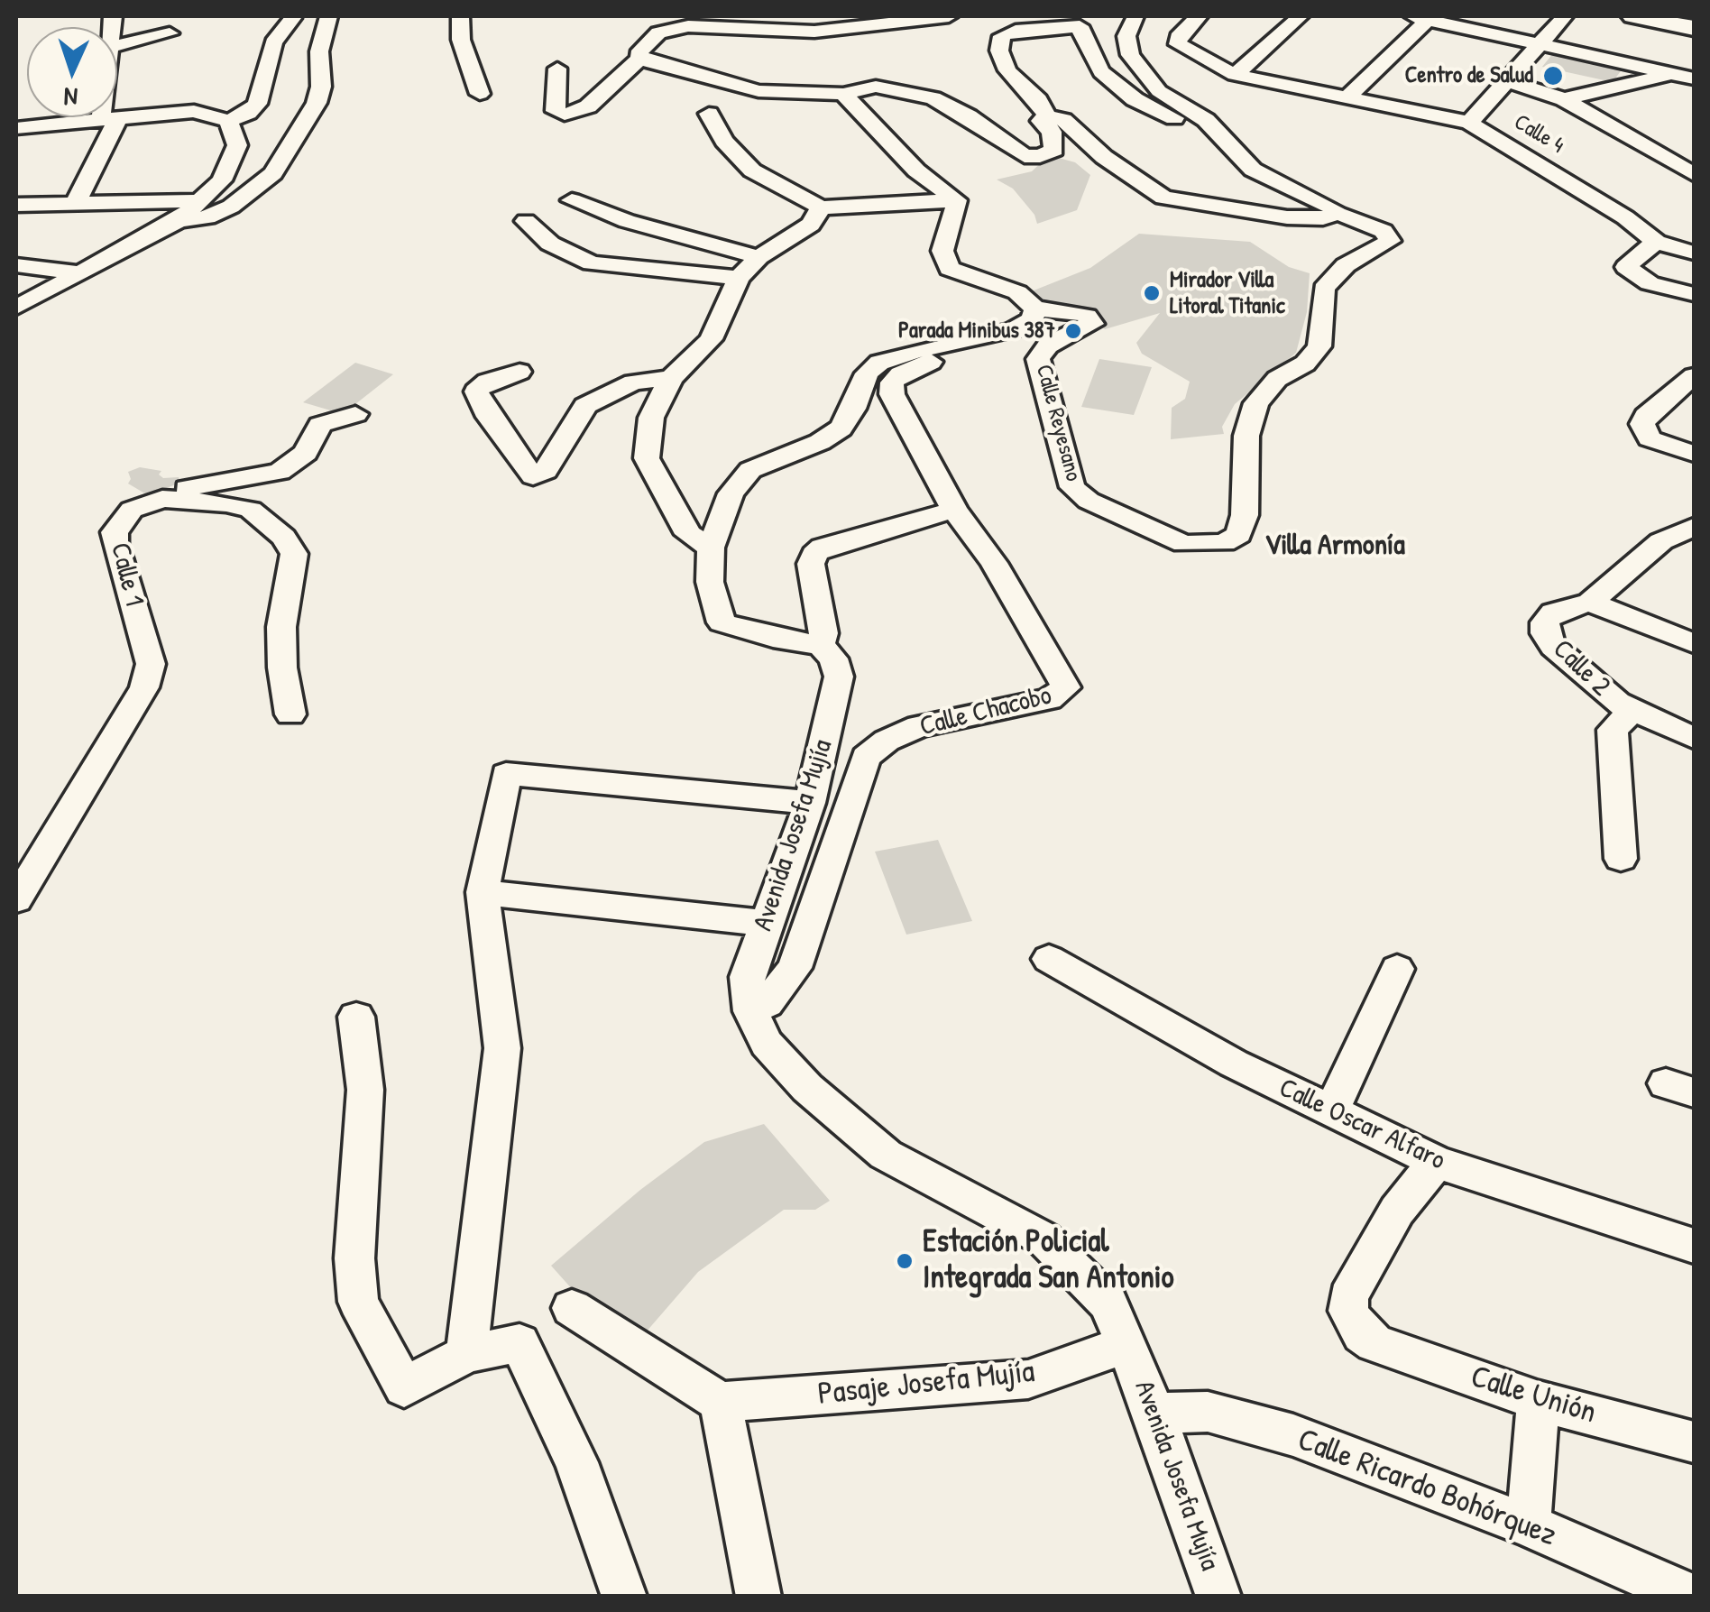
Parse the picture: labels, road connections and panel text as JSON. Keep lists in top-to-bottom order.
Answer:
{
  "streets": {
    "street": [
      "Calle 4",
      "Calle Reyesano",
      "Calle 1",
      "Calle 2",
      "Calle Chacobo",
      "Avenida Josefa Mujía",
      "Calle Oscar Alfaro",
      "Pasaje Josefa Mujía",
      "Calle Unión",
      "Calle Ricardo Bohórquez"
    ]
  },
  "crossings": [
    ["Calle Chacobo", "Avenida Josefa Mujía"],
    ["Avenida Josefa Mujía", "Pasaje Josefa Mujía"],
    ["Avenida Josefa Mujía", "Calle Ricardo Bohórquez"],
    ["Calle Oscar Alfaro", "Calle Unión"]
  ],
  "districts": ["Villa Armonía"],
  "places": [
    "Centro de Salud",
    "Mirador Villa Litoral Titanic",
    "Parada Minibus 387",
    "Estación Policial Integrada San Antonio"
  ],
  "north": "bottom"
}
